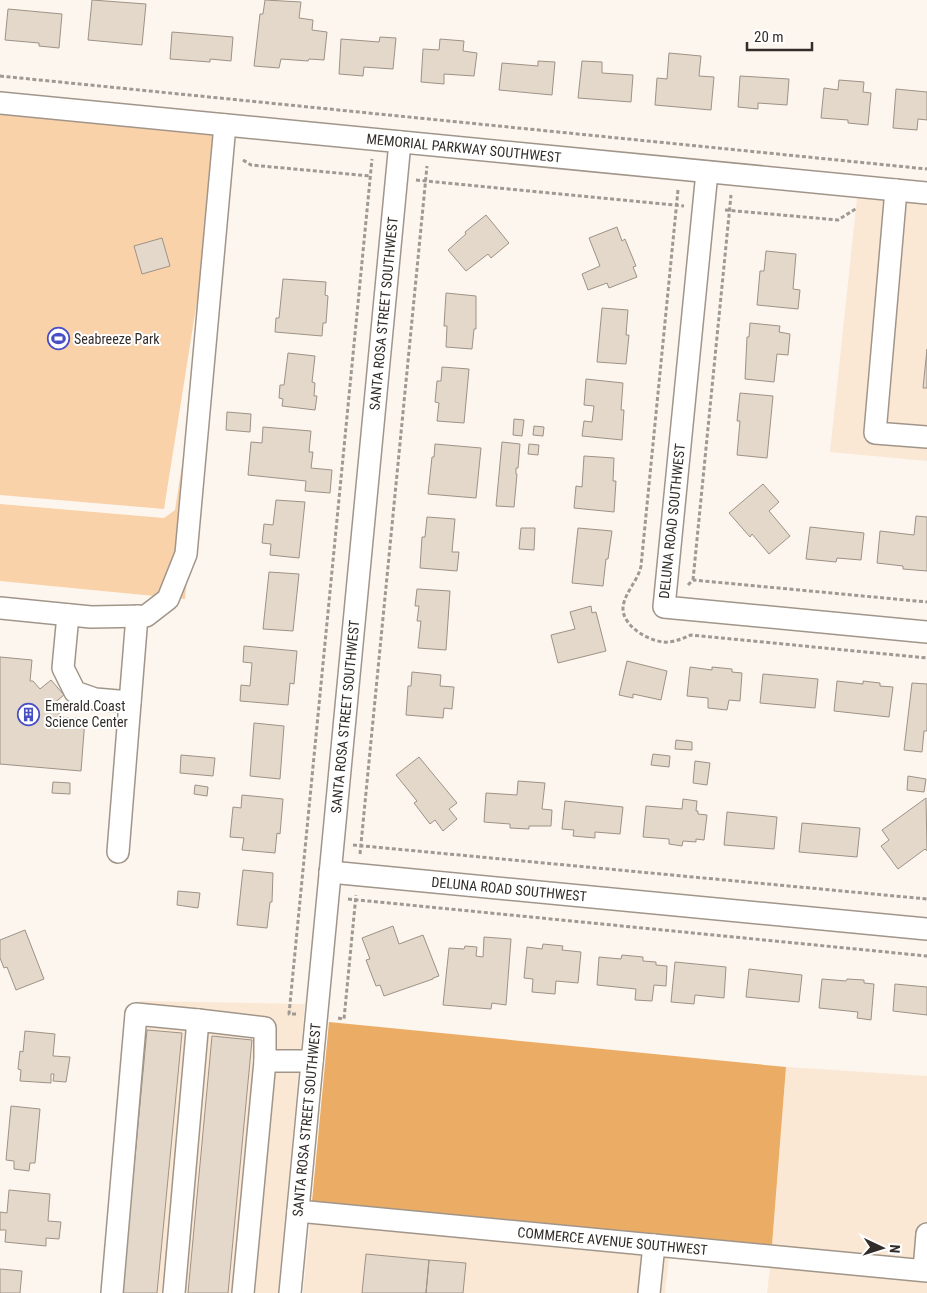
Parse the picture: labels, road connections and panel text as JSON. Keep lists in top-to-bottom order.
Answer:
{
  "streets": {
    "street": [
      "MEMORIAL PARKWAY SOUTHWEST",
      "SANTA ROSA STREET SOUTHWEST",
      "DELUNA ROAD SOUTHWEST",
      "COMMERCE AVENUE SOUTHWEST"
    ]
  },
  "crossings": [
    ["MEMORIAL PARKWAY SOUTHWEST", "SANTA ROSA STREET SOUTHWEST"],
    ["MEMORIAL PARKWAY SOUTHWEST", "DELUNA ROAD SOUTHWEST"],
    ["SANTA ROSA STREET SOUTHWEST", "DELUNA ROAD SOUTHWEST"],
    ["SANTA ROSA STREET SOUTHWEST", "COMMERCE AVENUE SOUTHWEST"]
  ],
  "places": {
    "sports": ["Seabreeze Park"],
    "building": ["Emerald Coast Science Center"]
  },
  "scale_bar": "20 m",
  "north": "right"
}
